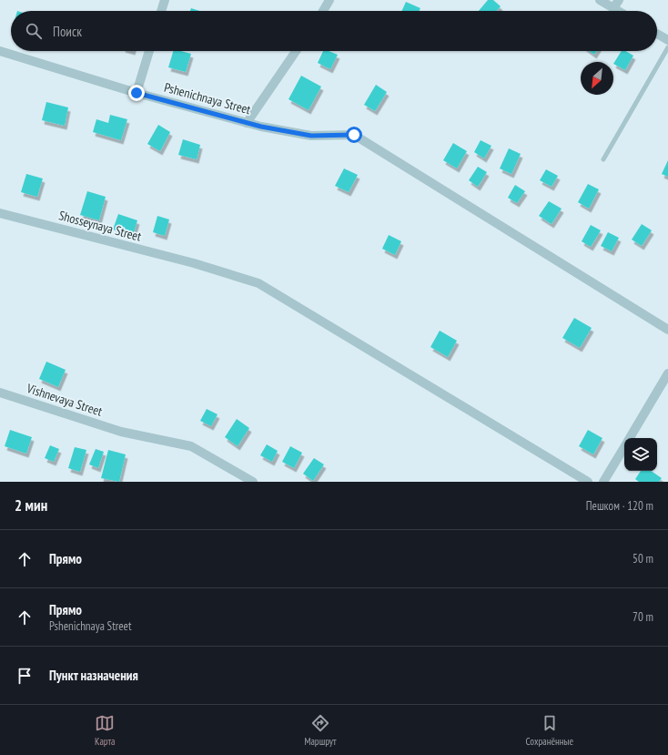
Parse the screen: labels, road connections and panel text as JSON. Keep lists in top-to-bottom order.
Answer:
{
  "streets": {
    "street": ["Pshenichnaya Street", "Shosseynaya Street", "Vishnevaya Street"]
  },
  "north": "bottom left",
  "page": {
    "search": "Поиск",
    "heading": ["2 мин", "Пешком · 120 m"],
    "list": [
      ["Прямо", "50 m"],
      ["Прямо", "Pshenichnaya Street", "70 m"],
      "Пункт назначения"
    ],
    "nav": ["Карта", "Маршрут", "Сохранённые"]
  }
}
